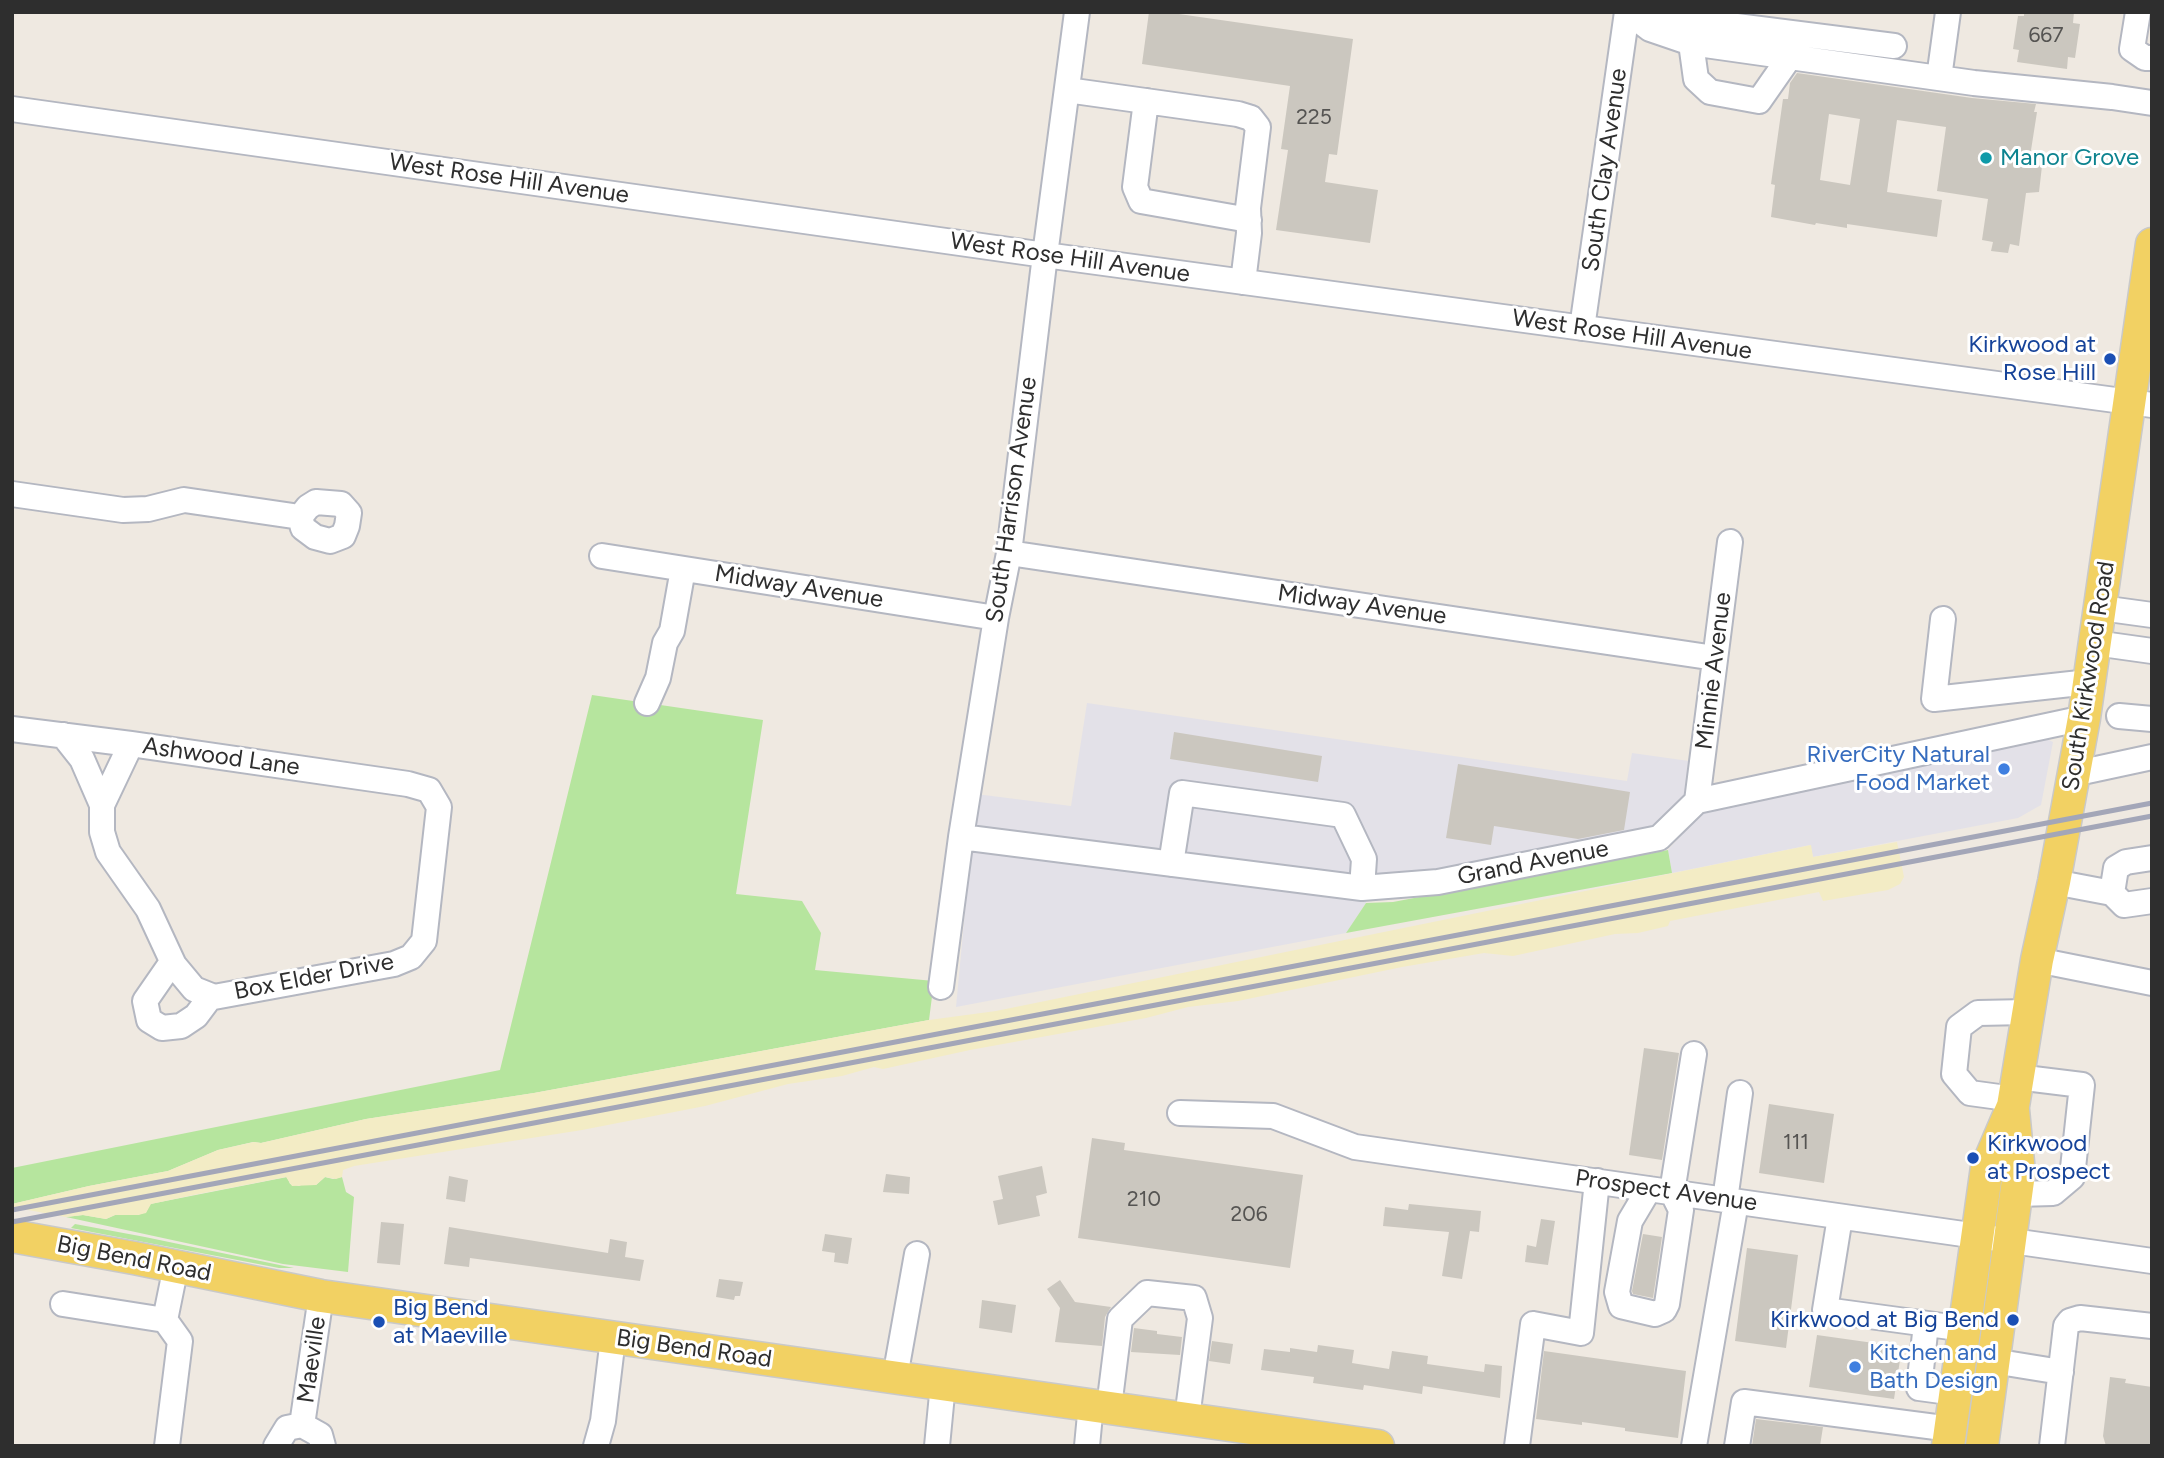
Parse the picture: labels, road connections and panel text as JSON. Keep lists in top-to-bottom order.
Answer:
{
  "streets": {
    "main road": ["South Kirkwood Road", "Big Bend Road"],
    "street": [
      "South Clay Avenue",
      "West Rose Hill Avenue",
      "South Harrison Avenue",
      "Midway Avenue",
      "Minnie Avenue",
      "Ashwood Lane",
      "Grand Avenue",
      "Box Elder Drive",
      "Prospect Avenue",
      "Maeville"
    ]
  },
  "crossings": [
    ["South Clay Avenue", "West Rose Hill Avenue"],
    ["West Rose Hill Avenue", "South Harrison Avenue"],
    ["West Rose Hill Avenue", "South Kirkwood Road"],
    ["South Harrison Avenue", "Midway Avenue"],
    ["South Harrison Avenue", "Grand Avenue"],
    ["Midway Avenue", "Minnie Avenue"],
    ["Minnie Avenue", "Grand Avenue"],
    ["South Kirkwood Road", "Prospect Avenue"],
    ["Ashwood Lane", "Box Elder Drive"],
    ["Big Bend Road", "Maeville"]
  ],
  "places": [
    "Manor Grove",
    "Kirkwood at Rose Hill",
    "RiverCity Natural Food Market",
    "Kirkwood at Prospect",
    "Kirkwood at Big Bend",
    "Big Bend at Maeville",
    "Kitchen and Bath Design"
  ],
  "house_numbers": [
    "667",
    "225",
    "111",
    "210",
    "206"
  ]
}
